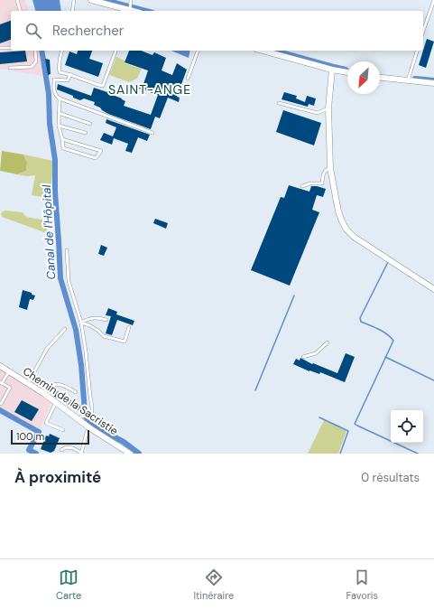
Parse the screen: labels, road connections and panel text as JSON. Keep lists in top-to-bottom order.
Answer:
{
  "streets": {
    "street": ["Chemin de la Sacristie"]
  },
  "districts": ["SAINT-ANGE"],
  "water": ["Canal de l'Hôpital"],
  "scale_bar": "100 m",
  "north": "bottom left",
  "page": {
    "search": "Rechercher",
    "scale": "100 m",
    "heading": ["À proximité", "0 résultats"],
    "nav": ["Carte", "Itinéraire", "Favoris"]
  }
}
